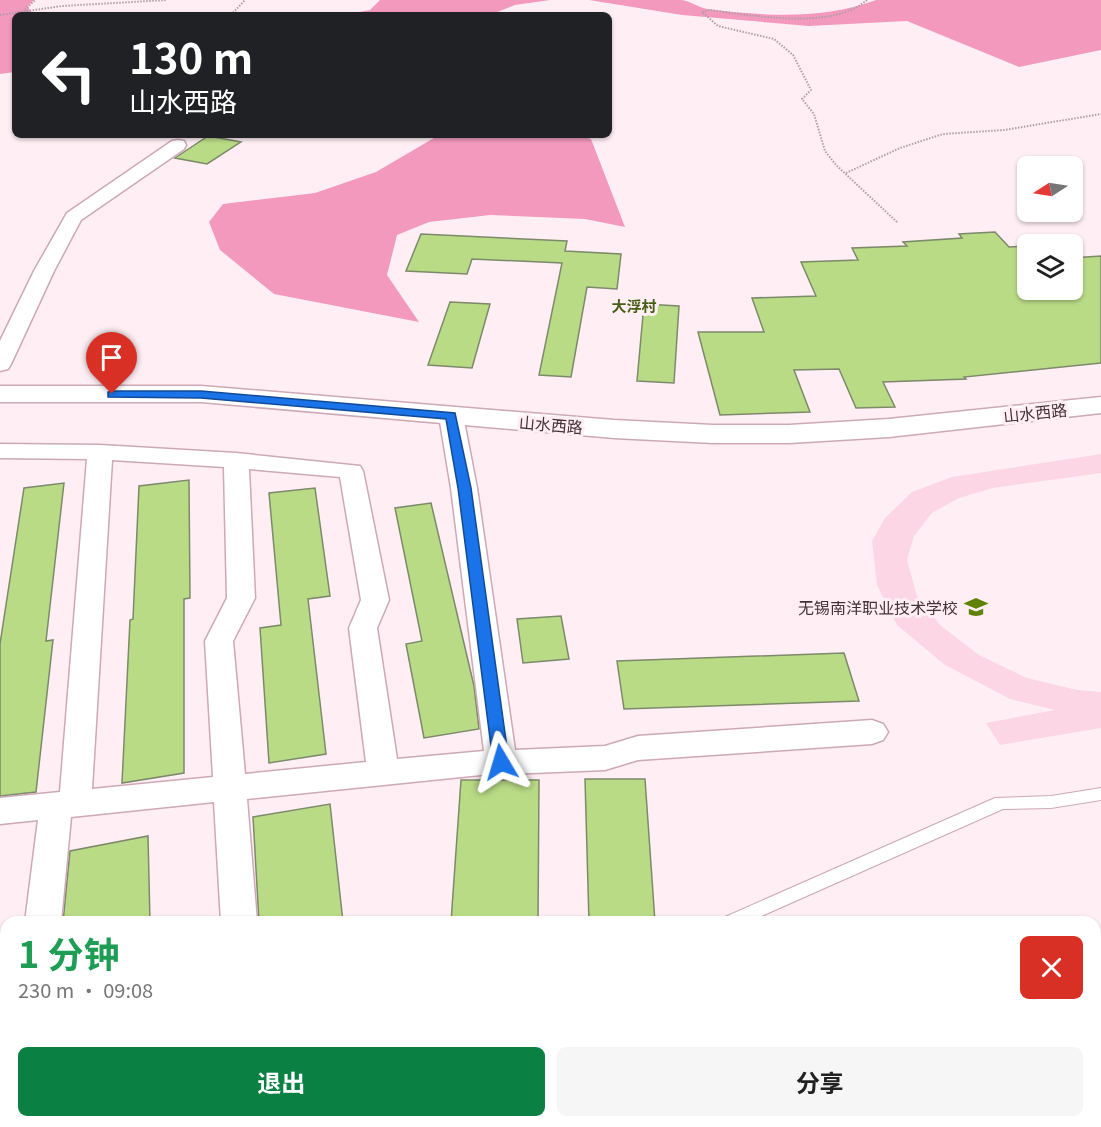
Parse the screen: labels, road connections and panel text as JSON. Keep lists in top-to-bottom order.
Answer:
{
  "streets": {
    "street": ["山水西路"]
  },
  "districts": ["大浮村"],
  "places": {
    "school or university": ["无锡南洋职业技术学校"]
  },
  "north": "left",
  "page": {
    "turn": ["130 m", "山水西路"],
    "heading": ["1 分钟", "230 m · 09:08"],
    "buttons": ["退出", "分享"]
  }
}
